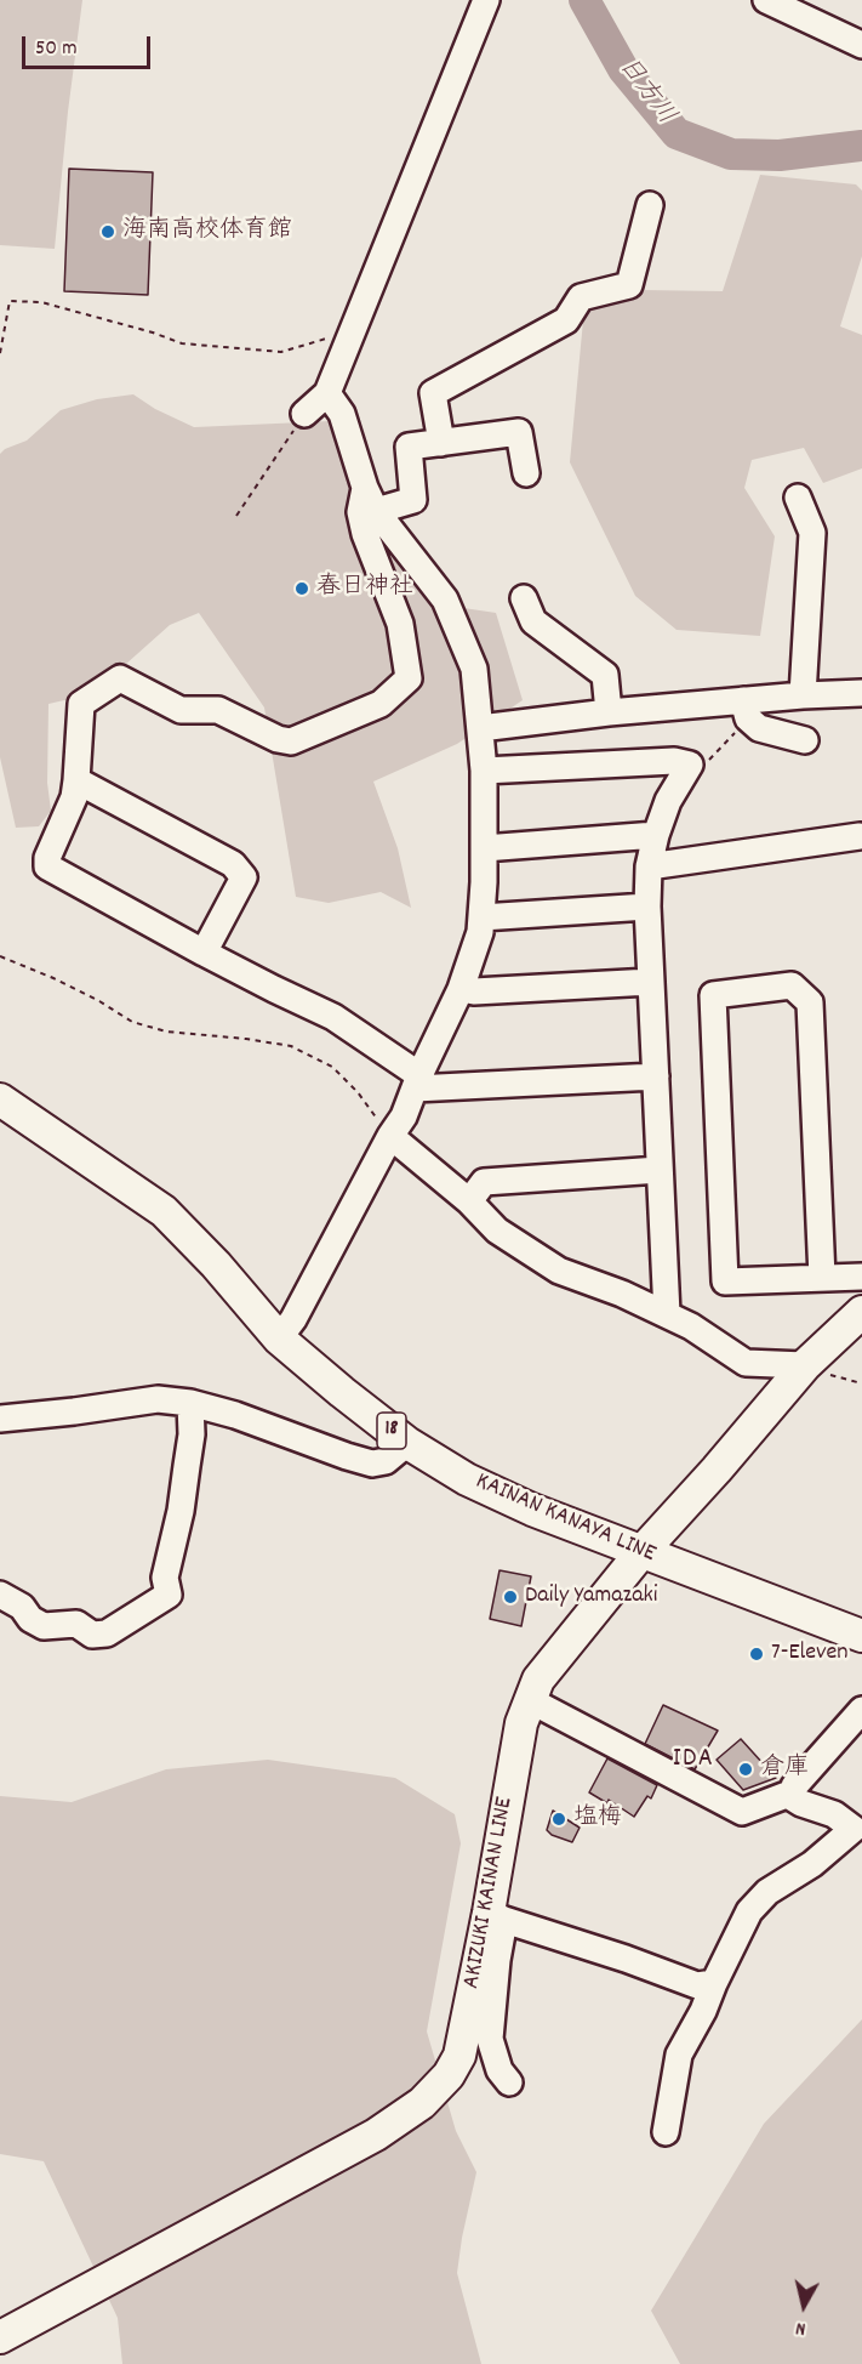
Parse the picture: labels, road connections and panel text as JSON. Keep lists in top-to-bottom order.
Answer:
{
  "streets": {
    "main road": ["18", "KAINAN KANAYA LINE", "AKIZUKI KAINAN LINE"]
  },
  "crossings": [
    ["KAINAN KANAYA LINE", "AKIZUKI KAINAN LINE"]
  ],
  "districts": ["IDA"],
  "water": ["日方川"],
  "places": [
    "海南高校体育館",
    "春日神社",
    "Daily Yamazaki",
    "7-Eleven",
    "倉庫",
    "塩梅"
  ],
  "scale_bar": "50 m",
  "north": "bottom"
}
